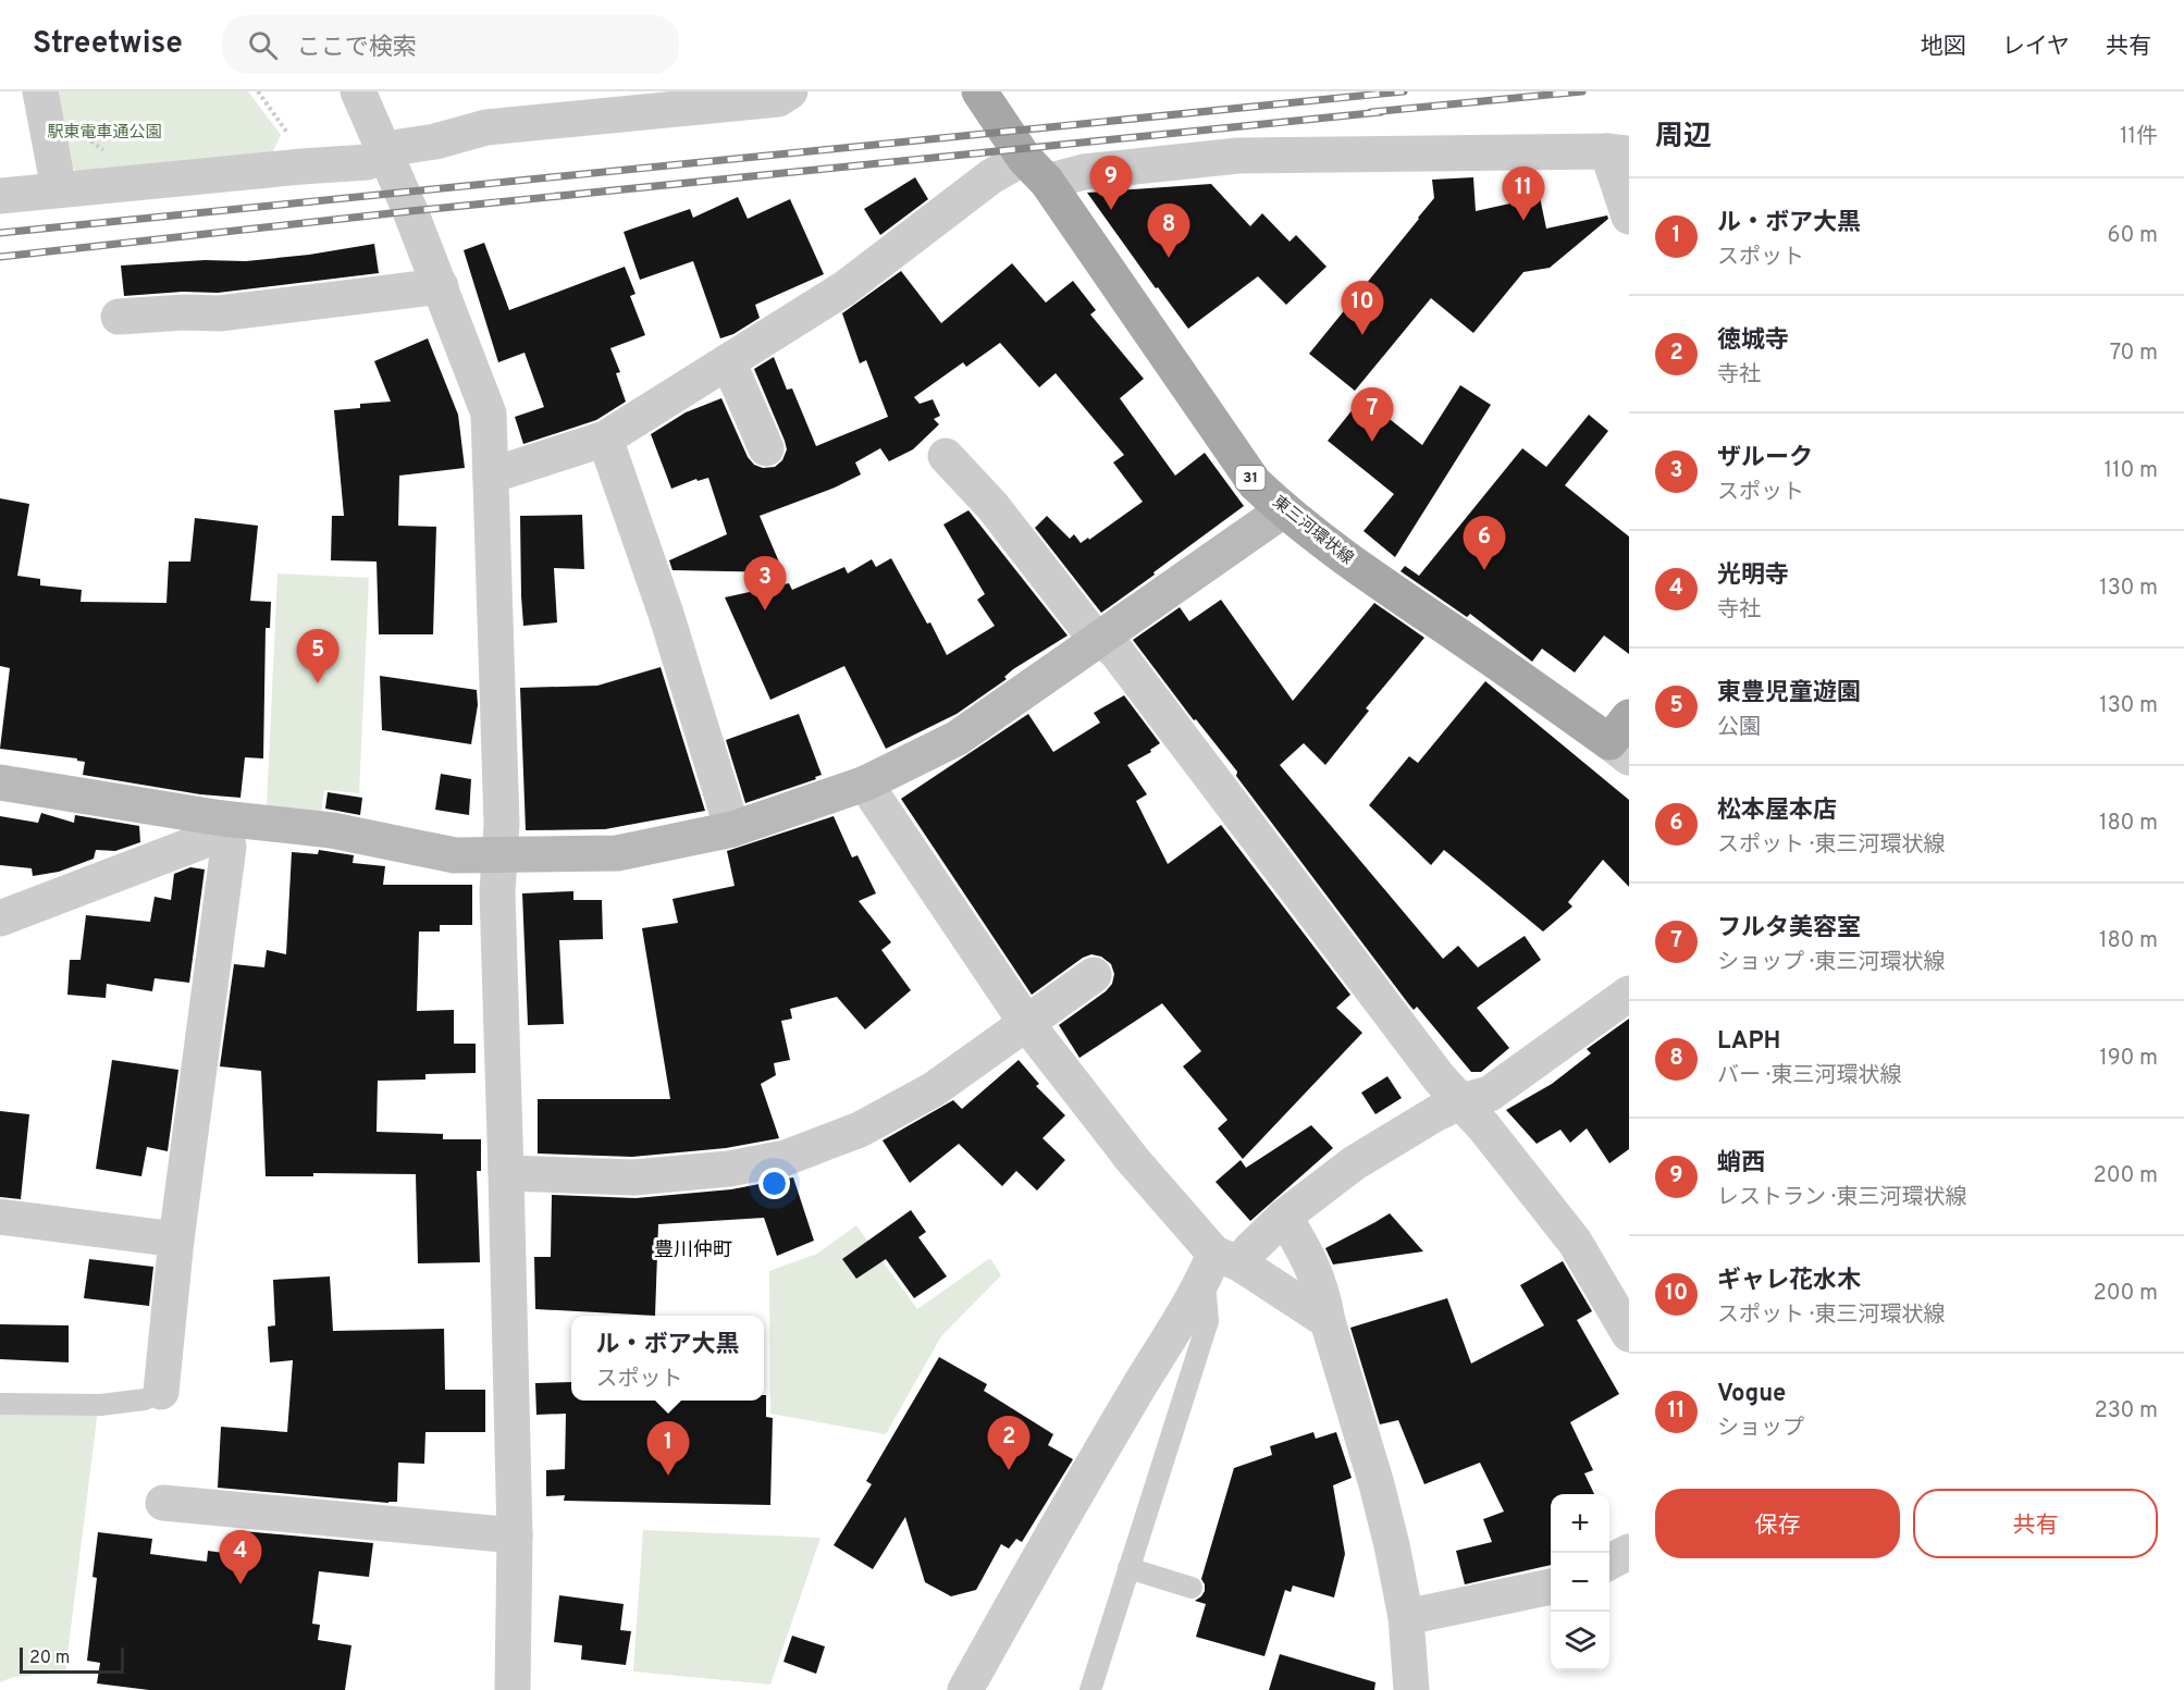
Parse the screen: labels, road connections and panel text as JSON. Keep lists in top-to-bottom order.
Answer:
{
  "streets": {
    "main road": ["31", "東三河環状線"]
  },
  "districts": ["豊川仲町"],
  "parks": ["駅東電車通公園"],
  "scale_bar": "20 m",
  "page": {
    "header": "Streetwise",
    "search": "ここで検索",
    "nav": ["地図", "レイヤ", "共有"],
    "heading": ["周辺", "11件"],
    "pins": [
      "9",
      "11",
      "8",
      "10",
      "7",
      "6",
      "3",
      "5",
      "2",
      "1",
      "4"
    ],
    "list": [
      {
        "mark": "1",
        "name": "ル・ボア大黒",
        "note": "スポット",
        "value": "60 m"
      },
      {
        "mark": "2",
        "name": "徳城寺",
        "note": "寺社",
        "value": "70 m"
      },
      {
        "mark": "3",
        "name": "ザルーク",
        "note": "スポット",
        "value": "110 m"
      },
      {
        "mark": "4",
        "name": "光明寺",
        "note": "寺社",
        "value": "130 m"
      },
      {
        "mark": "5",
        "name": "東豊児童遊園",
        "note": "公園",
        "value": "130 m"
      },
      {
        "mark": "6",
        "name": "松本屋本店",
        "note": "スポット · 東三河環状線",
        "value": "180 m"
      },
      {
        "mark": "7",
        "name": "フルタ美容室",
        "note": "ショップ · 東三河環状線",
        "value": "180 m"
      },
      {
        "mark": "8",
        "name": "LAPH",
        "note": "バー · 東三河環状線",
        "value": "190 m"
      },
      {
        "mark": "9",
        "name": "蛸西",
        "note": "レストラン · 東三河環状線",
        "value": "200 m"
      },
      {
        "mark": "10",
        "name": "ギャレ花水木",
        "note": "スポット · 東三河環状線",
        "value": "200 m"
      },
      {
        "mark": "11",
        "name": "Vogue",
        "note": "ショップ",
        "value": "230 m"
      }
    ],
    "popup": ["ル・ボア大黒", "スポット"],
    "buttons": ["保存", "共有"],
    "map_buttons": ["+", "−"],
    "scale": "20 m"
  }
}
